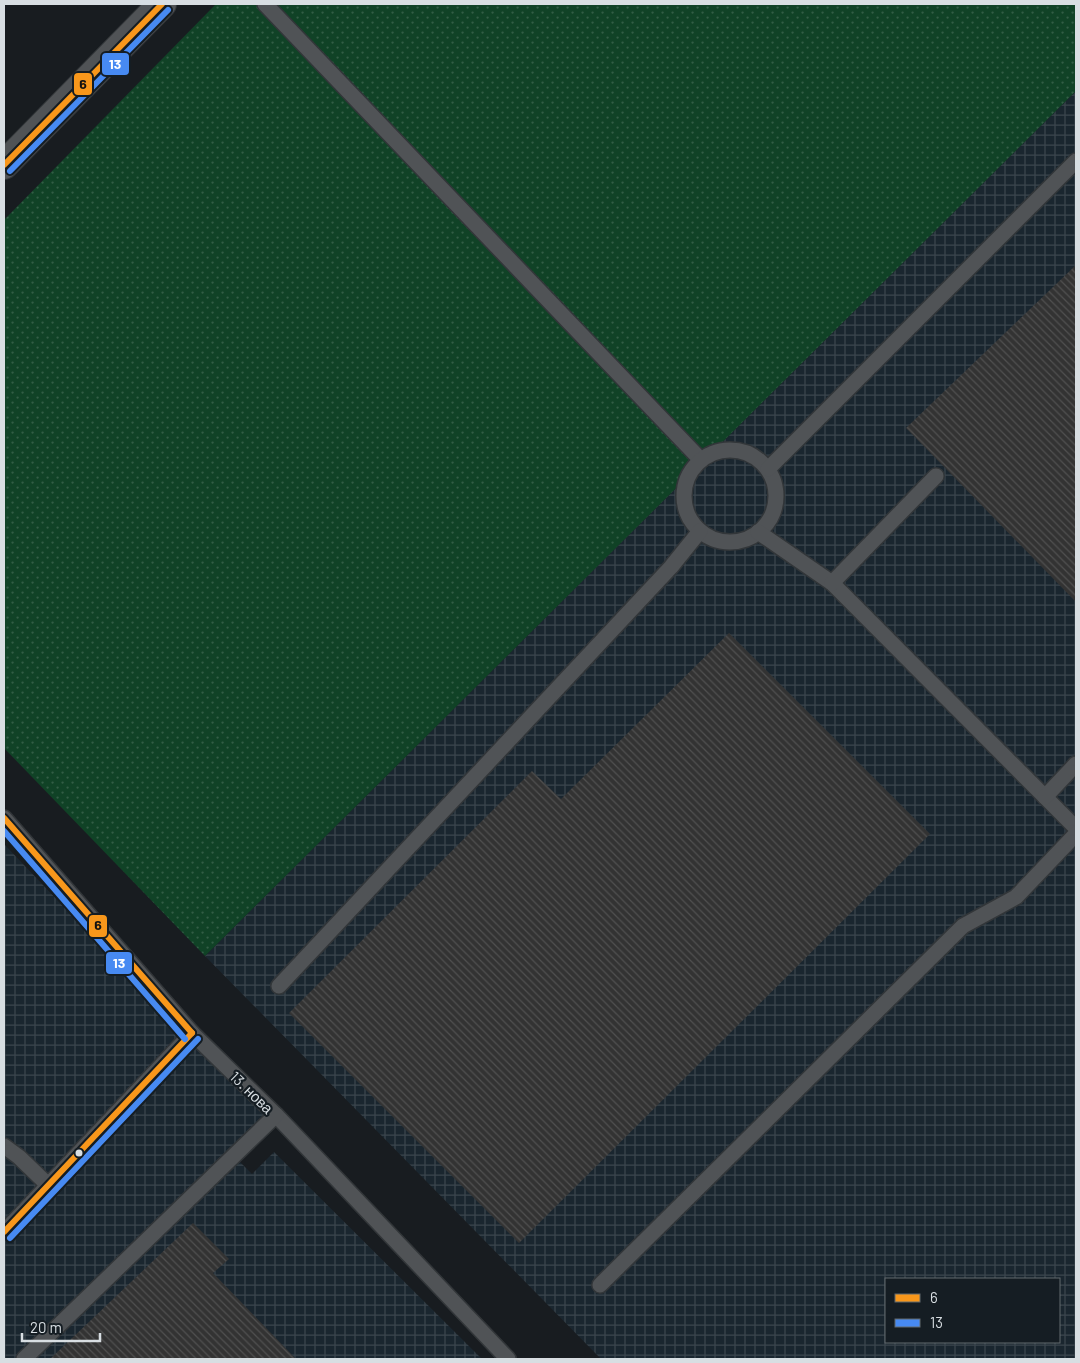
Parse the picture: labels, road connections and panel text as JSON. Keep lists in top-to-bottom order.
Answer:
{
  "streets": {
    "lane": ["13. нова"]
  },
  "lines": ["transit line 6", "transit line 13"],
  "legend": ["6", "13"],
  "scale_bar": "20 m"
}
